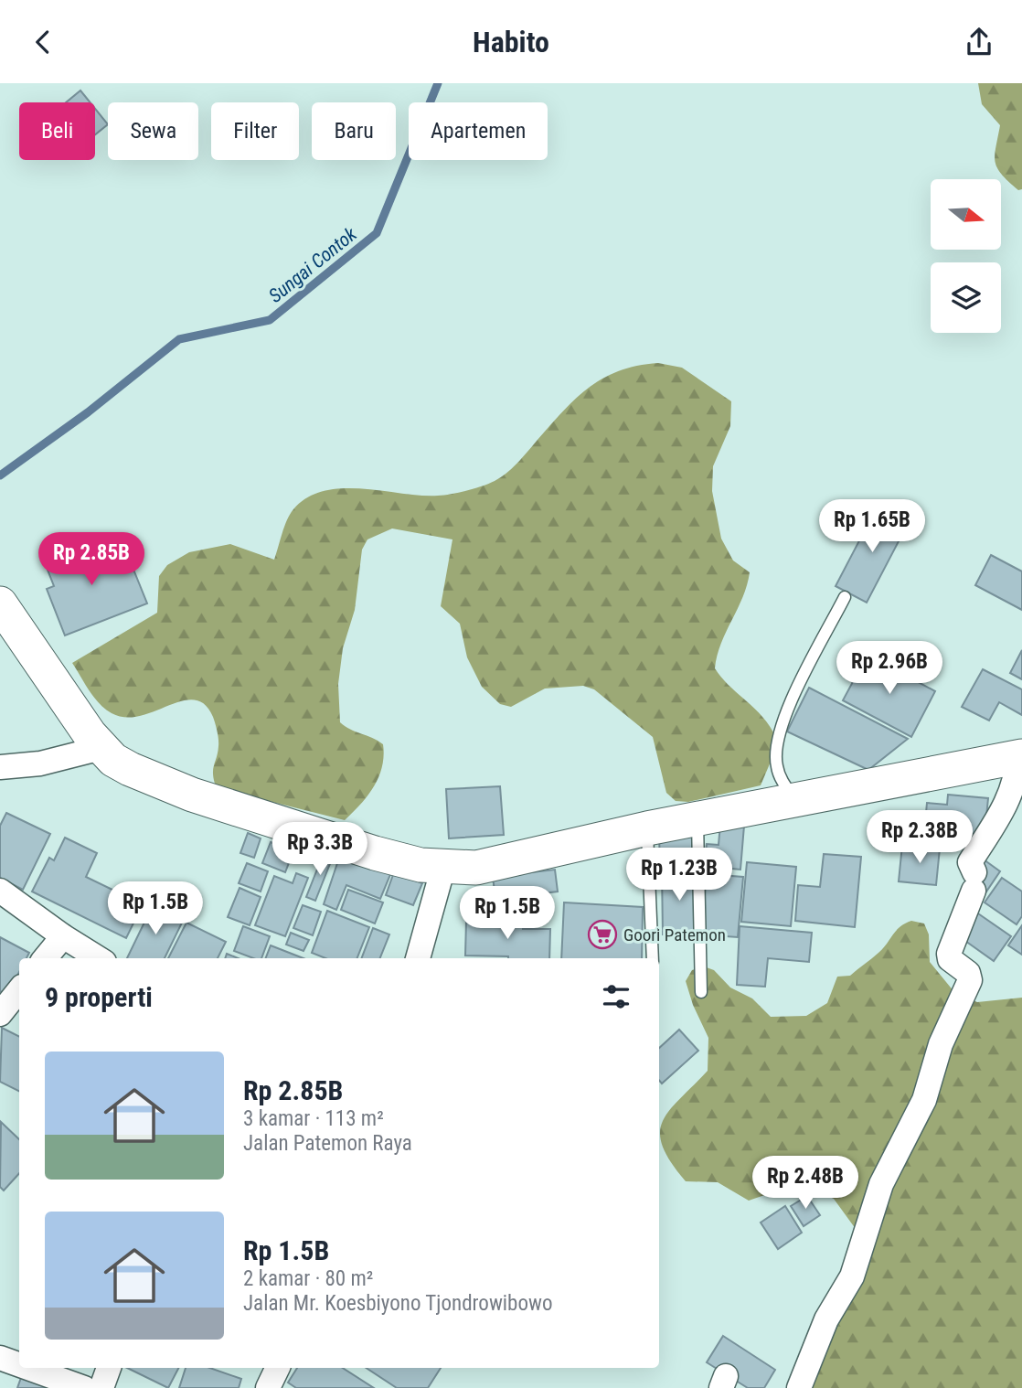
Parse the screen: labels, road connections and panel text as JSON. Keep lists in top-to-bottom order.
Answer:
{
  "water": ["Sungai Contok"],
  "places": {
    "supermarket": ["Goori Patemon"]
  },
  "north": "right",
  "page": {
    "header": "Habito",
    "chip": [
      "Beli",
      "Sewa",
      "Filter",
      "Baru",
      "Apartemen"
    ],
    "price": [
      "Rp 1.65B",
      "Rp 2.85B",
      "Rp 2.96B",
      "Rp 2.38B",
      "Rp 3.3B",
      "Rp 1.23B",
      "Rp 1.5B",
      "Rp 1.5B",
      "Rp 2.48B"
    ],
    "heading": "9 properti",
    "list": [
      {
        "name": "Rp 2.85B",
        "note": "3 kamar · 113 m² · Jalan Patemon Raya"
      },
      {
        "name": "Rp 1.5B",
        "note": "2 kamar · 80 m² · Jalan Mr. Koesbiyono Tjondrowibowo"
      }
    ]
  }
}
